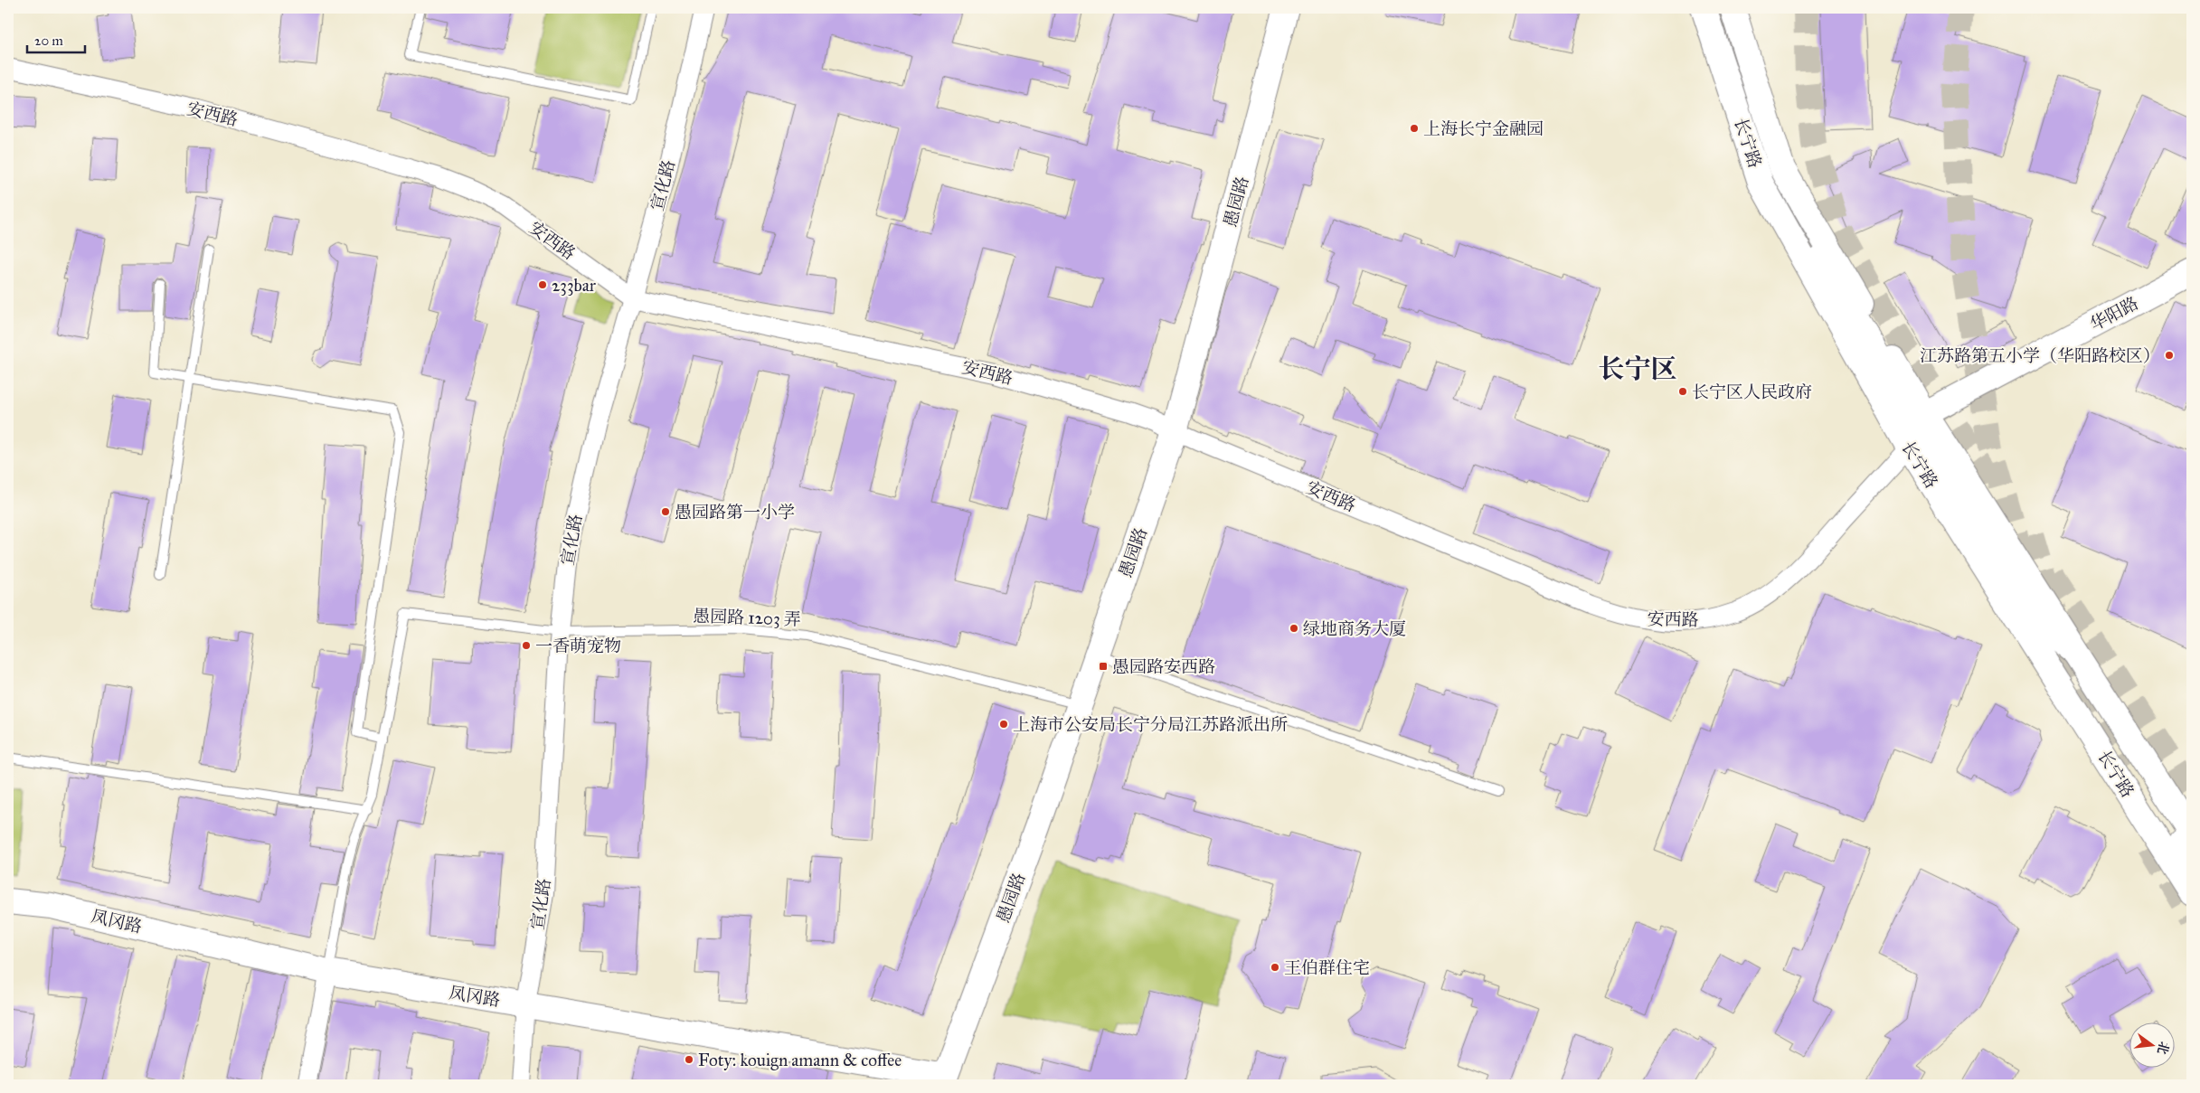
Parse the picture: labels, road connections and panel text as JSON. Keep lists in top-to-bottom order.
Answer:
{
  "streets": {
    "main road": [
      "长宁路",
      "愚园路",
      "华阳路",
      "凤冈路"
    ],
    "street": ["安西路", "宣化路"],
    "lane": ["愚园路 1203 弄"]
  },
  "crossings": [
    ["安西路", "长宁路"],
    ["安西路", "宣化路"],
    ["安西路", "愚园路"],
    ["安西路", "华阳路"],
    ["长宁路", "华阳路"],
    ["宣化路", "愚园路 1203 弄"],
    ["宣化路", "凤冈路"],
    ["愚园路", "愚园路 1203 弄"],
    ["愚园路", "凤冈路"]
  ],
  "districts": ["长宁区"],
  "places": {
    "other": [
      "上海长宁金融园",
      "233bar",
      "江苏路第五小学（华阳路校区）",
      "长宁区人民政府",
      "愚园路第一小学",
      "绿地商务大厦",
      "一香萌宠物",
      "上海市公安局长宁分局江苏路派出所",
      "王伯群住宅",
      "Foty: kouign amann & coffee"
    ],
    "transit": ["愚园路安西路"]
  },
  "scale_bar": "20 m",
  "north": "right"
}
